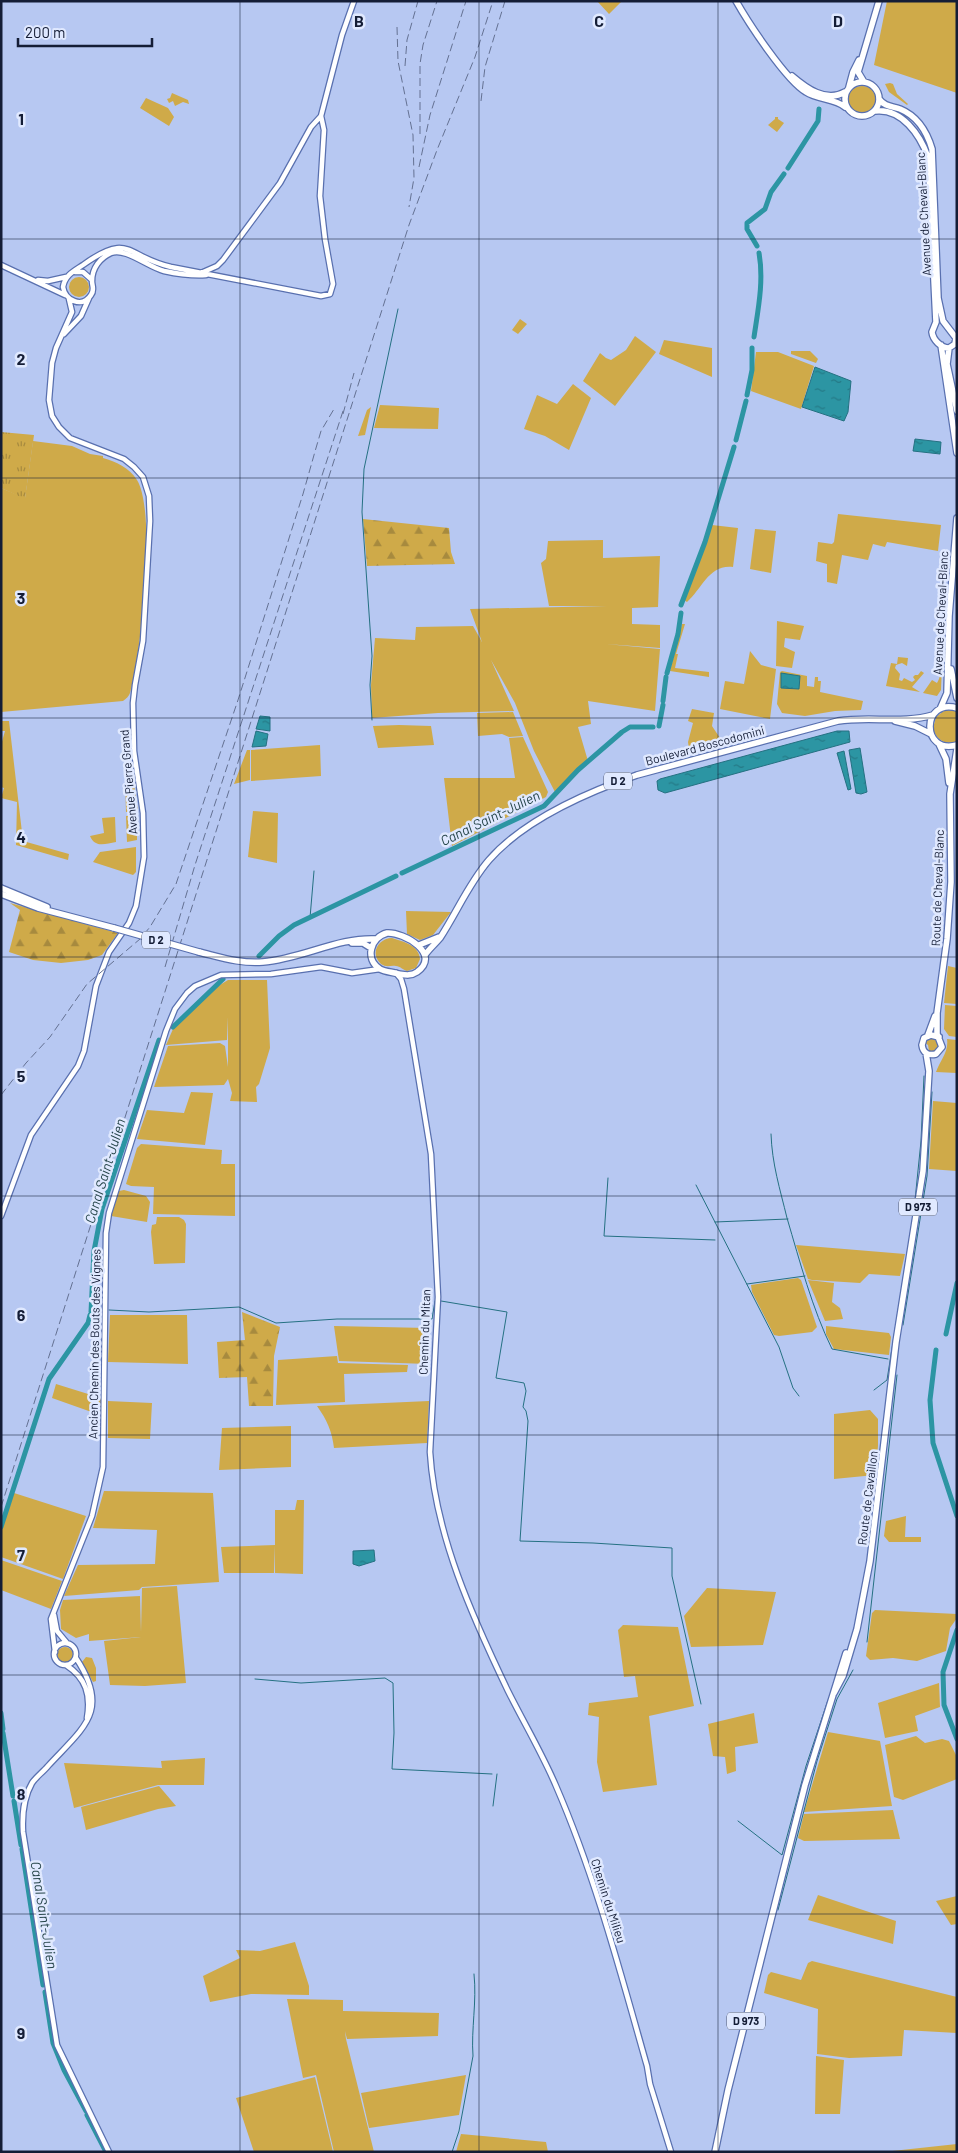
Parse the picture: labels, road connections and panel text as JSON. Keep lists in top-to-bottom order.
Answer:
{
  "streets": {
    "main road": [
      "Avenue de Cheval-Blanc",
      "Boulevard Boscodomini",
      "D 2",
      "Route de Cheval-Blanc",
      "D 973",
      "Route de Cavaillon"
    ],
    "street": [
      "Avenue Pierre Grand",
      "Chemin du Mitan",
      "Ancien Chemin des Bouts des Vignes",
      "Chemin du Milieu"
    ]
  },
  "crossings": [
    ["Boulevard Boscodomini", "D 2"],
    ["Boulevard Boscodomini", "Chemin du Mitan"],
    ["Boulevard Boscodomini", "Ancien Chemin des Bouts des Vignes"],
    ["D 2", "Chemin du Mitan"],
    ["D 2", "Ancien Chemin des Bouts des Vignes"],
    ["Route de Cheval-Blanc", "D 973"],
    ["D 973", "Route de Cavaillon"],
    ["Chemin du Mitan", "Ancien Chemin des Bouts des Vignes"],
    ["Chemin du Mitan", "Chemin du Milieu"]
  ],
  "water": ["Canal Saint-Julien"],
  "scale_bar": "200 m",
  "grid": {
    "columns": ["B", "C", "D"],
    "rows": [
      "1",
      "2",
      "3",
      "4",
      "5",
      "6",
      "7",
      "8",
      "9"
    ]
  }
}
